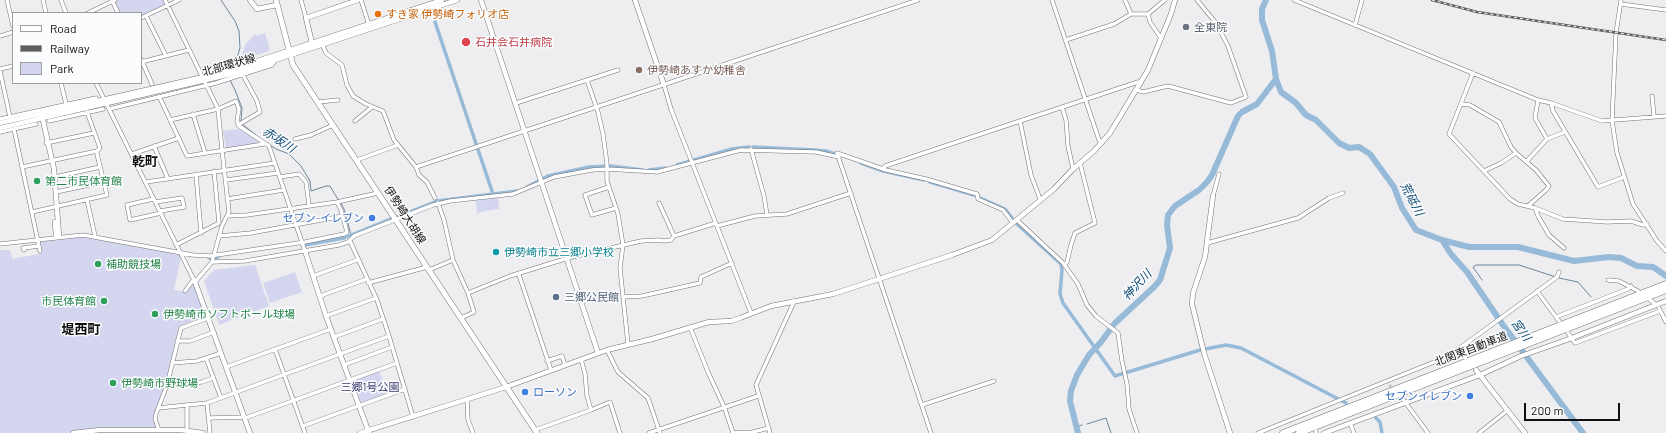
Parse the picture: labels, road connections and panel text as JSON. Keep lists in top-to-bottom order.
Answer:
{
  "streets": {
    "highway": ["北関東自動車道"],
    "main road": ["伊勢崎大胡線"],
    "street": ["北部環状線"]
  },
  "crossings": [
    ["北部環状線", "伊勢崎大胡線"]
  ],
  "districts": ["乾町", "堤西町"],
  "water": [
    "赤坂川",
    "荒砥川",
    "神沢川",
    "宮川"
  ],
  "parks": ["三郷1号公園"],
  "places": [
    "すき家 伊勢崎フォリオ店",
    "全東院",
    "石井会石井病院",
    "伊勢崎あすか幼稚舎",
    "第二市民体育館",
    "セブン-イレブン",
    "伊勢崎市立三郷小学校",
    "補助競技場",
    "三郷公民館",
    "市民体育館",
    "伊勢崎市ソフトボール球場",
    "伊勢崎市野球場",
    "ローソン",
    "セブンイレブン"
  ],
  "legend": ["Road", "Railway", "Park"],
  "scale_bar": "200 m"
}
